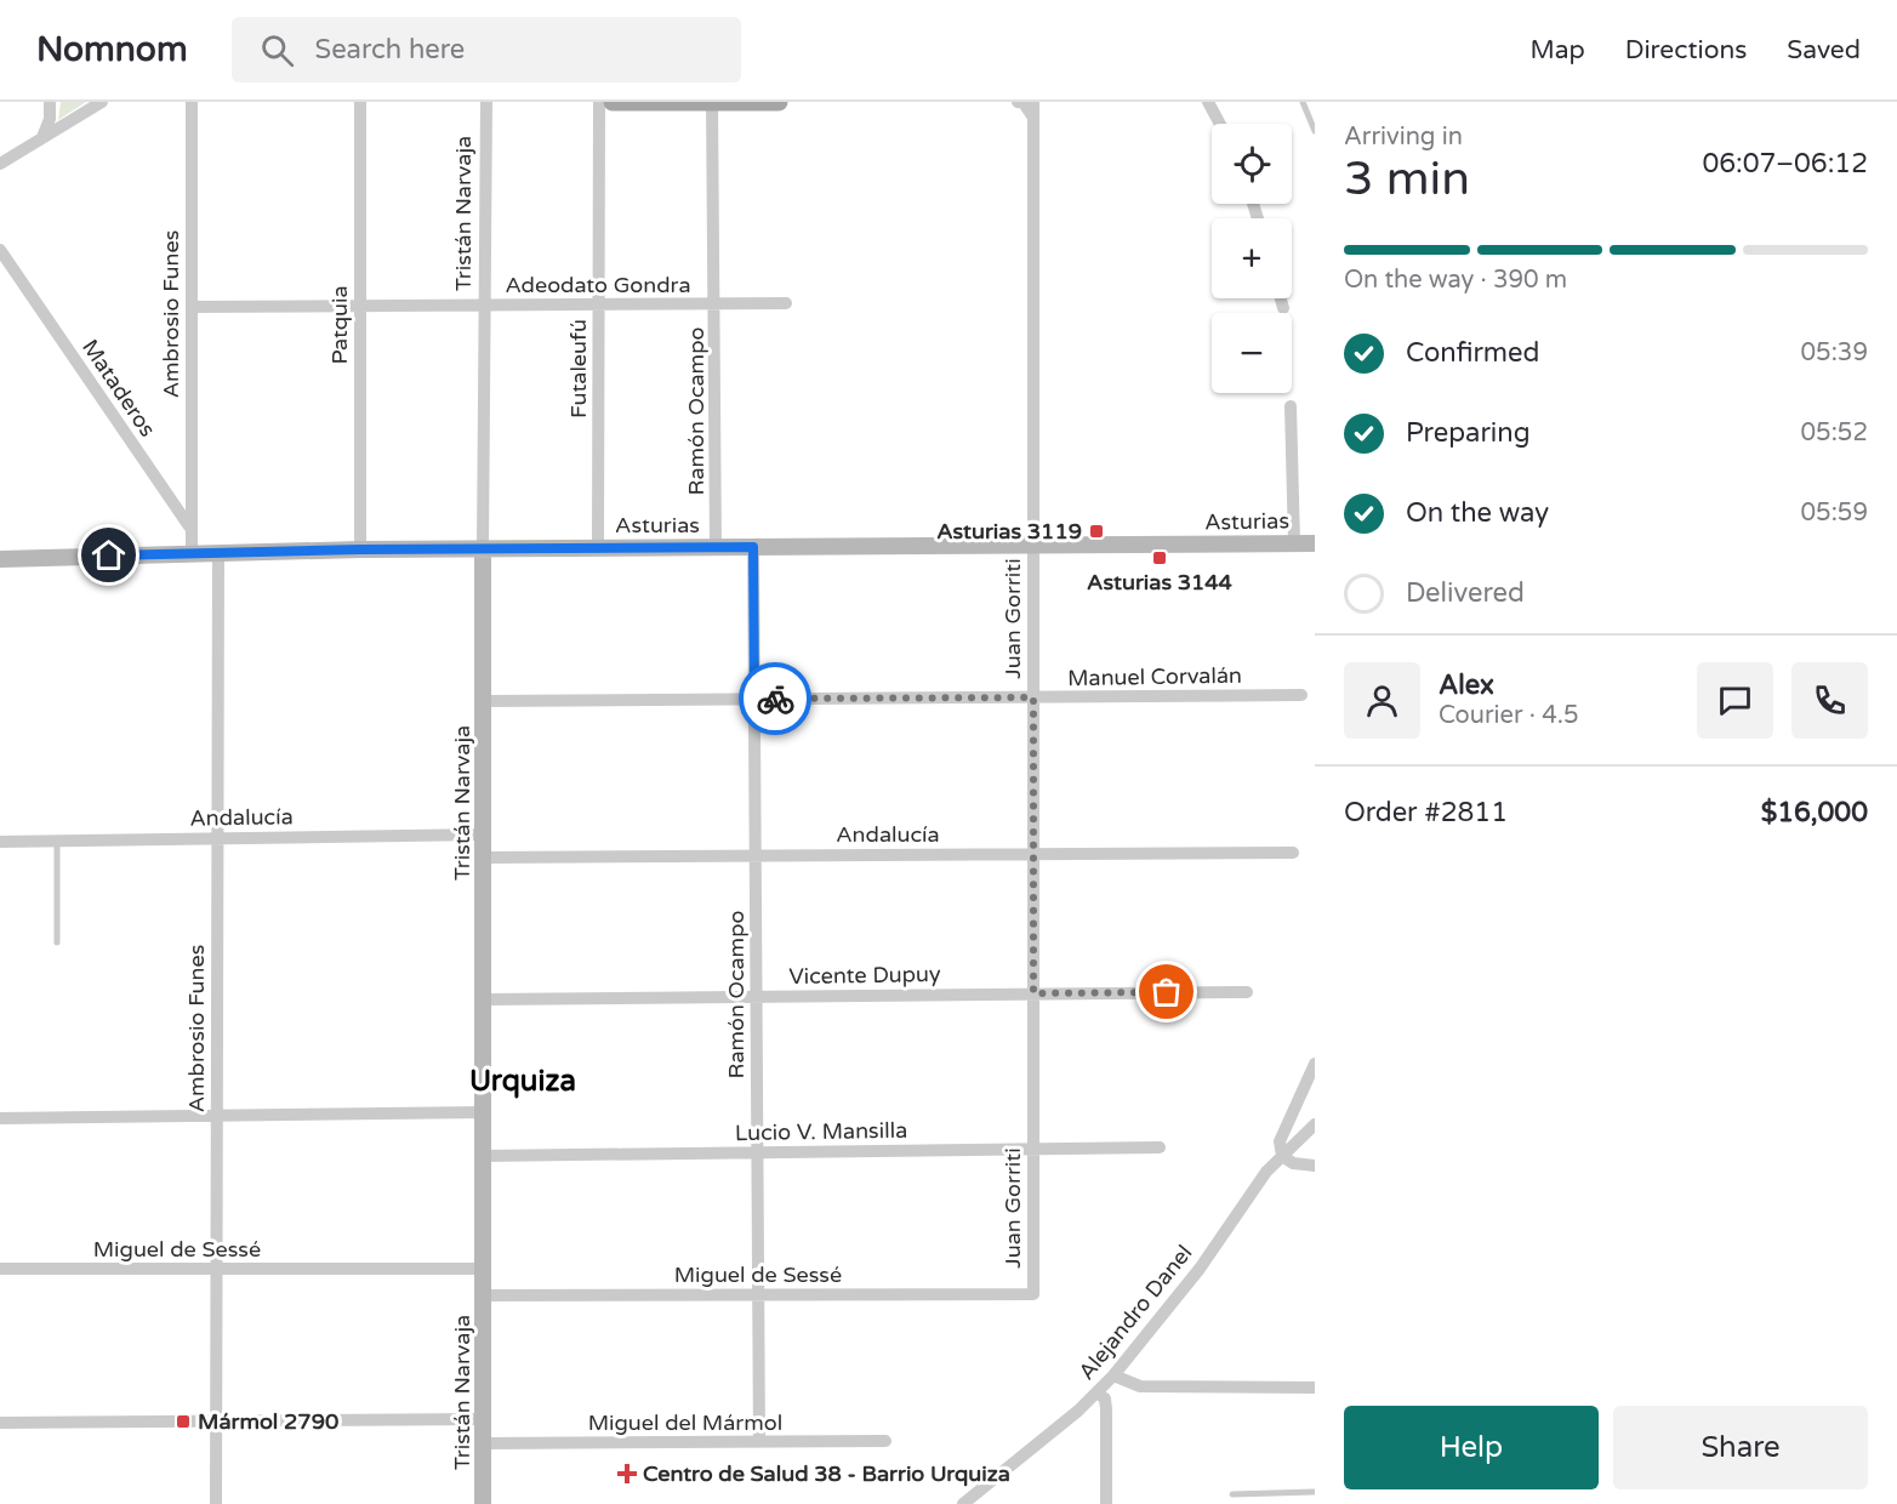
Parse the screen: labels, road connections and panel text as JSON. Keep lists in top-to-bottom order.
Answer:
{
  "streets": {
    "street": [
      "Tristán Narvaja",
      "Adeodato Gondra",
      "Ambrosio Funes",
      "Patquia",
      "Futaleufú",
      "Mataderos",
      "Ramón Ocampo",
      "Asturias",
      "Juan Gorriti",
      "Manuel Corvalán",
      "Andalucía",
      "Vicente Dupuy",
      "Lucio V. Mansilla",
      "Miguel de Sessé",
      "Alejandro Danel",
      "Miguel del Mármol"
    ]
  },
  "crossings": [
    ["Tristán Narvaja", "Adeodato Gondra"],
    ["Tristán Narvaja", "Asturias"],
    ["Tristán Narvaja", "Manuel Corvalán"],
    ["Tristán Narvaja", "Andalucía"],
    ["Tristán Narvaja", "Vicente Dupuy"],
    ["Tristán Narvaja", "Lucio V. Mansilla"],
    ["Tristán Narvaja", "Miguel de Sessé"],
    ["Tristán Narvaja", "Miguel del Mármol"],
    ["Adeodato Gondra", "Ambrosio Funes"],
    ["Adeodato Gondra", "Patquia"],
    ["Adeodato Gondra", "Futaleufú"],
    ["Adeodato Gondra", "Ramón Ocampo"],
    ["Ambrosio Funes", "Mataderos"],
    ["Ambrosio Funes", "Asturias"],
    ["Ambrosio Funes", "Andalucía"],
    ["Ambrosio Funes", "Miguel de Sessé"],
    ["Patquia", "Asturias"],
    ["Futaleufú", "Asturias"],
    ["Mataderos", "Asturias"],
    ["Ramón Ocampo", "Asturias"],
    ["Ramón Ocampo", "Manuel Corvalán"],
    ["Ramón Ocampo", "Andalucía"],
    ["Ramón Ocampo", "Vicente Dupuy"],
    ["Ramón Ocampo", "Lucio V. Mansilla"],
    ["Ramón Ocampo", "Miguel de Sessé"],
    ["Ramón Ocampo", "Miguel del Mármol"],
    ["Asturias", "Juan Gorriti"],
    ["Juan Gorriti", "Manuel Corvalán"],
    ["Juan Gorriti", "Andalucía"],
    ["Juan Gorriti", "Vicente Dupuy"],
    ["Juan Gorriti", "Lucio V. Mansilla"],
    ["Juan Gorriti", "Miguel de Sessé"]
  ],
  "districts": ["Urquiza"],
  "places": {
    "transit": ["Asturias 3119", "Asturias 3144", "Mármol 2790"],
    "health": ["Centro de Salud 38 - Barrio Urquiza"]
  },
  "page": {
    "header": "Nomnom",
    "search": "Search here",
    "nav": ["Map", "Directions", "Saved"],
    "heading": ["3 min", "Arriving in", "06:07–06:12"],
    "panel": [
      "Alex",
      "Courier · 4.5",
      "Order #2811",
      "$16,000"
    ],
    "map_buttons": ["+", "−"],
    "bar": "On the way · 390 m",
    "list": [
      ["Confirmed", "05:39"],
      ["Preparing", "05:52"],
      ["On the way", "05:59"],
      "Delivered"
    ],
    "buttons": ["Help", "Share"]
  }
}
